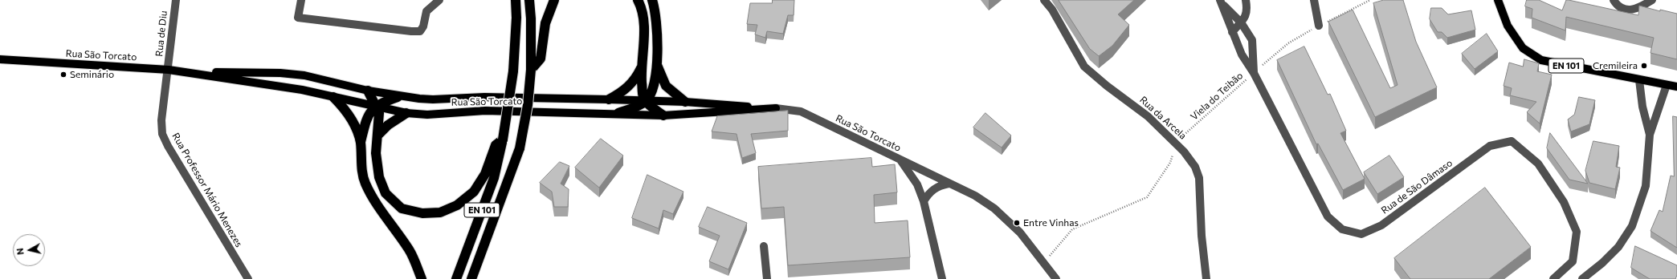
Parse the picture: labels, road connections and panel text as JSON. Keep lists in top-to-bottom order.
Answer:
{
  "streets": {
    "highway": ["EN 101"],
    "main road": ["Rua São Torcato"],
    "street": [
      "Rua de Diu",
      "Rua da Arcela",
      "Rua de São Dâmaso",
      "Rua Professor Mário Menezes"
    ],
    "path": ["Viela do Teibão"]
  },
  "crossings": [
    ["Rua de Diu", "Rua São Torcato"],
    ["Rua de Diu", "Rua Professor Mário Menezes"],
    ["Rua São Torcato", "Rua Professor Mário Menezes"],
    ["Viela do Teibão", "Rua da Arcela"],
    ["Viela do Teibão", "Rua de São Dâmaso"]
  ],
  "places": ["Cremileira", "Seminário", "Entre Vinhas"],
  "north": "left"
}
